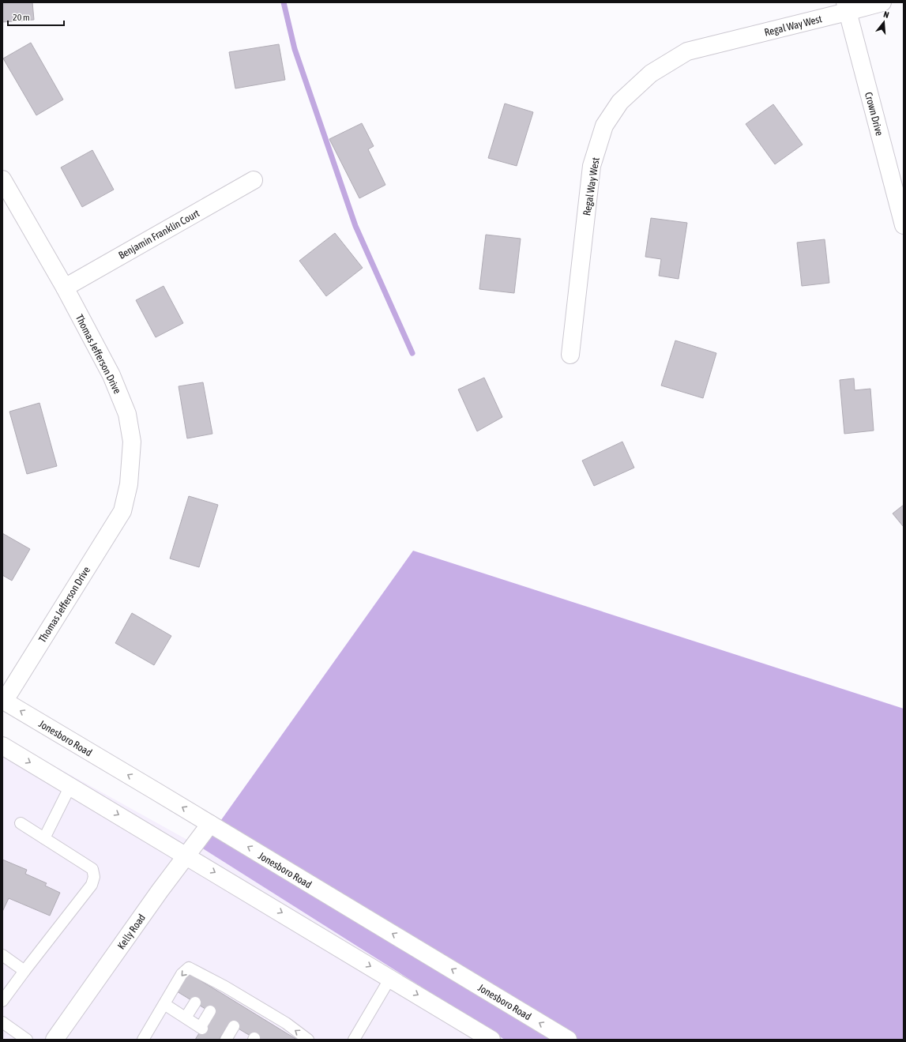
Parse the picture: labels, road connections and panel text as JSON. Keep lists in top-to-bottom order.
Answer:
{
  "streets": {
    "street": [
      "Regal Way West",
      "Crown Drive",
      "Benjamin Franklin Court",
      "Thomas Jefferson Drive",
      "Jonesboro Road",
      "Kelly Road"
    ]
  },
  "crossings": [
    ["Regal Way West", "Crown Drive"],
    ["Benjamin Franklin Court", "Thomas Jefferson Drive"],
    ["Thomas Jefferson Drive", "Jonesboro Road"],
    ["Jonesboro Road", "Kelly Road"]
  ],
  "scale_bar": "20 m",
  "north": "top"
}
